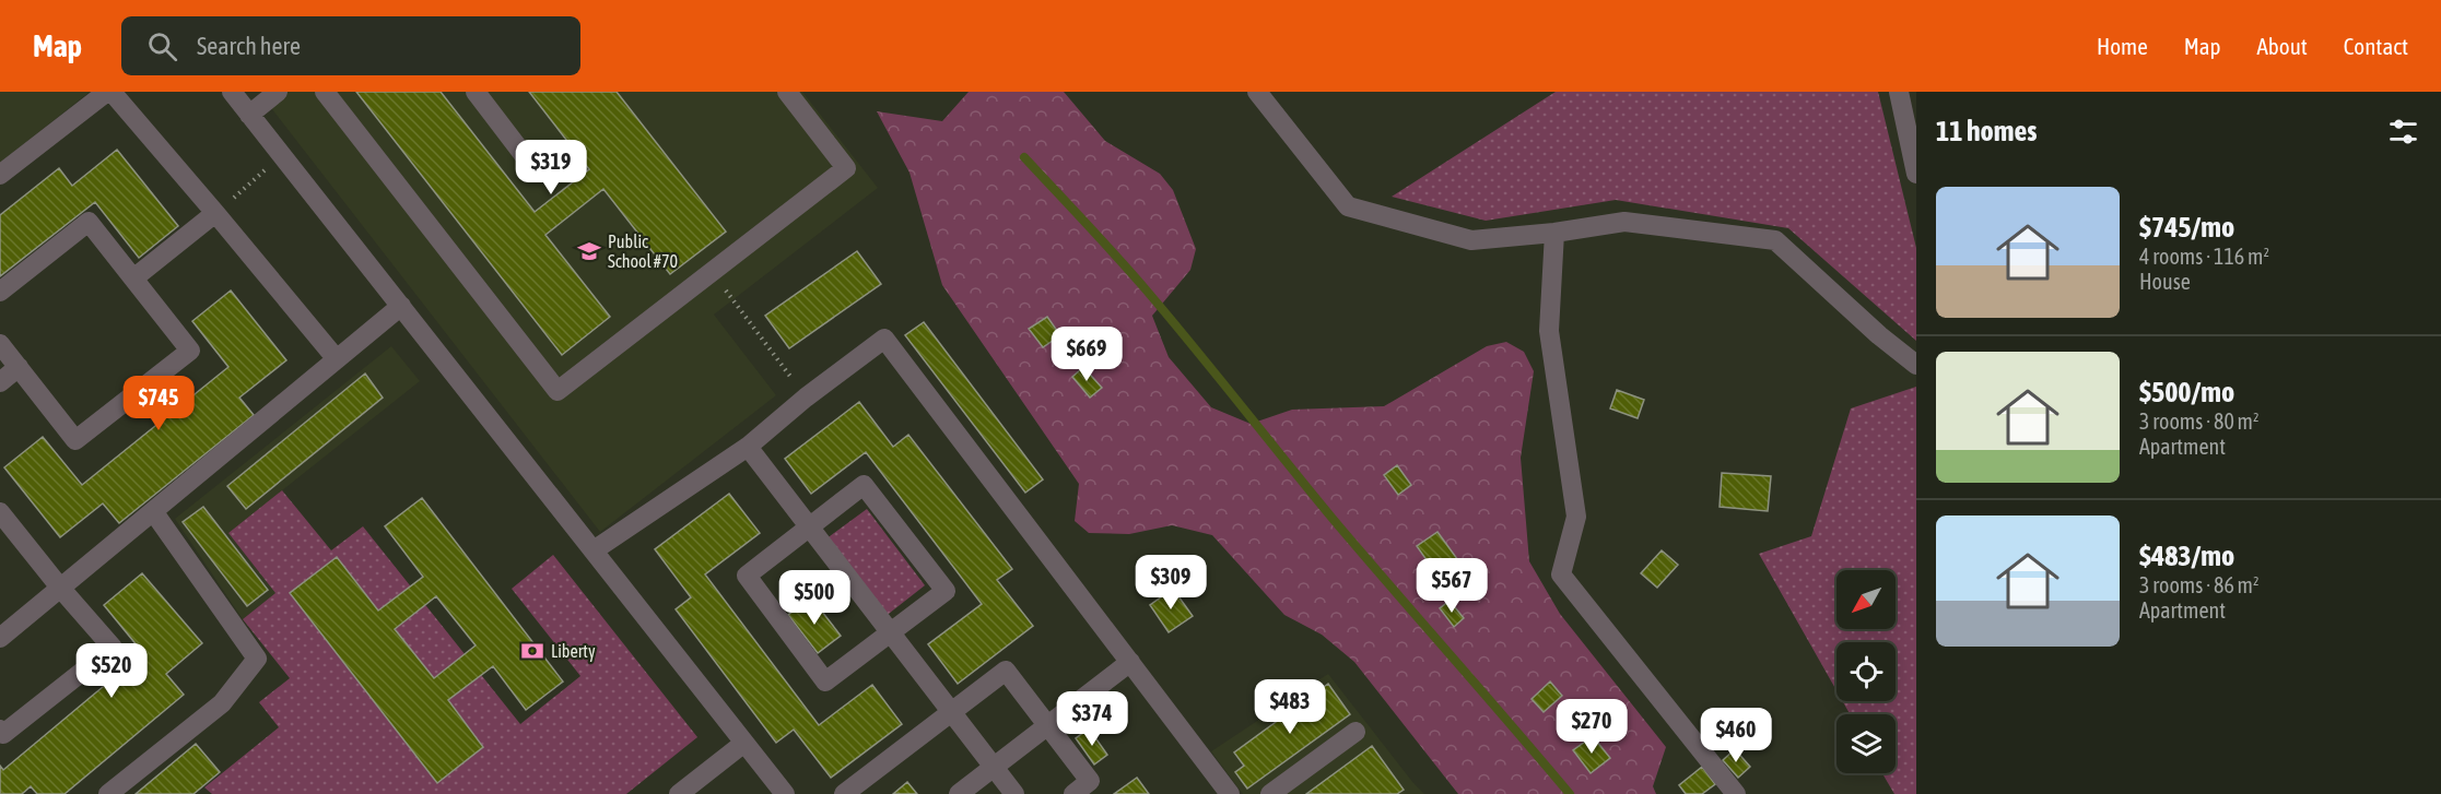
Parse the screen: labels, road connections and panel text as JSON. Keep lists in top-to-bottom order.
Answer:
{
  "places": {
    "school or university": ["Public School #70"],
    "bank": ["Liberty"]
  },
  "north": "bottom left",
  "page": {
    "header": "Map",
    "search": "Search here",
    "nav": [
      "Home",
      "Map",
      "About",
      "Contact"
    ],
    "heading": "11 homes",
    "price": [
      "$319",
      "$669",
      "$745",
      "$309",
      "$567",
      "$500",
      "$520",
      "$483",
      "$374",
      "$270",
      "$460"
    ],
    "list": [
      {
        "name": "$745/mo",
        "note": "4 rooms · 116 m² · House"
      },
      {
        "name": "$500/mo",
        "note": "3 rooms · 80 m² · Apartment"
      },
      {
        "name": "$483/mo",
        "note": "3 rooms · 86 m² · Apartment"
      }
    ]
  }
}
